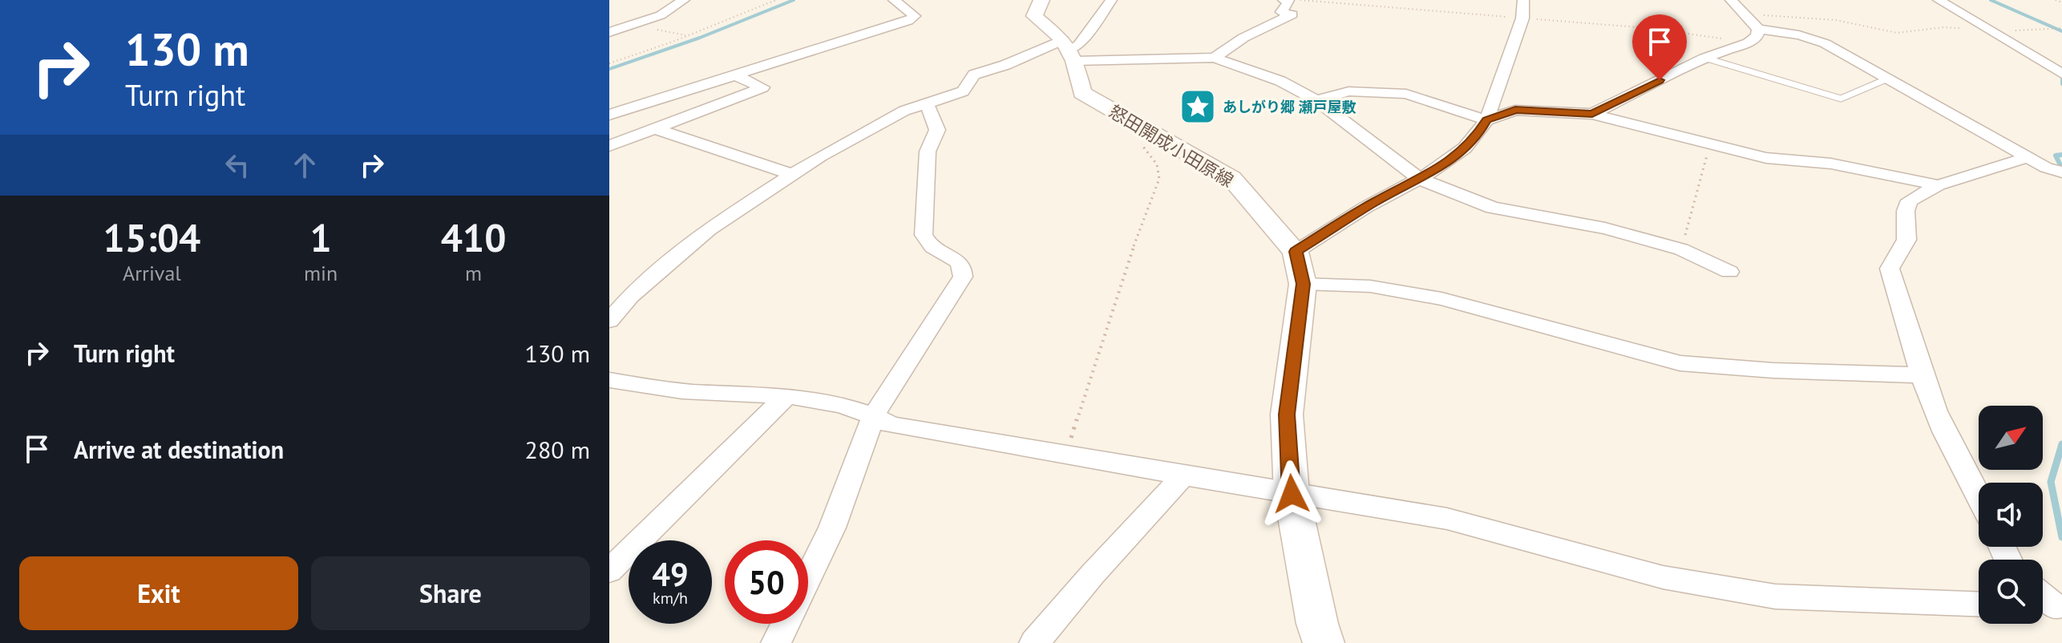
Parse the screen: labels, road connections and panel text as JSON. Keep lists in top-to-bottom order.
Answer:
{
  "streets": {
    "main road": ["怒田開成小田原線"]
  },
  "places": {
    "place": ["あしがり郷 瀬戸屋敷"]
  },
  "north": "top right",
  "page": {
    "turn": ["130 m", "Turn right"],
    "eta": [
      "15:04",
      "Arrival",
      "1",
      "min",
      "410",
      "m"
    ],
    "list": [
      {
        "name": "Turn right",
        "value": "130 m"
      },
      {
        "name": "Arrive at destination",
        "value": "280 m"
      }
    ],
    "speed": "49 km/h",
    "limit": "50",
    "buttons": ["Exit", "Share"]
  }
}
